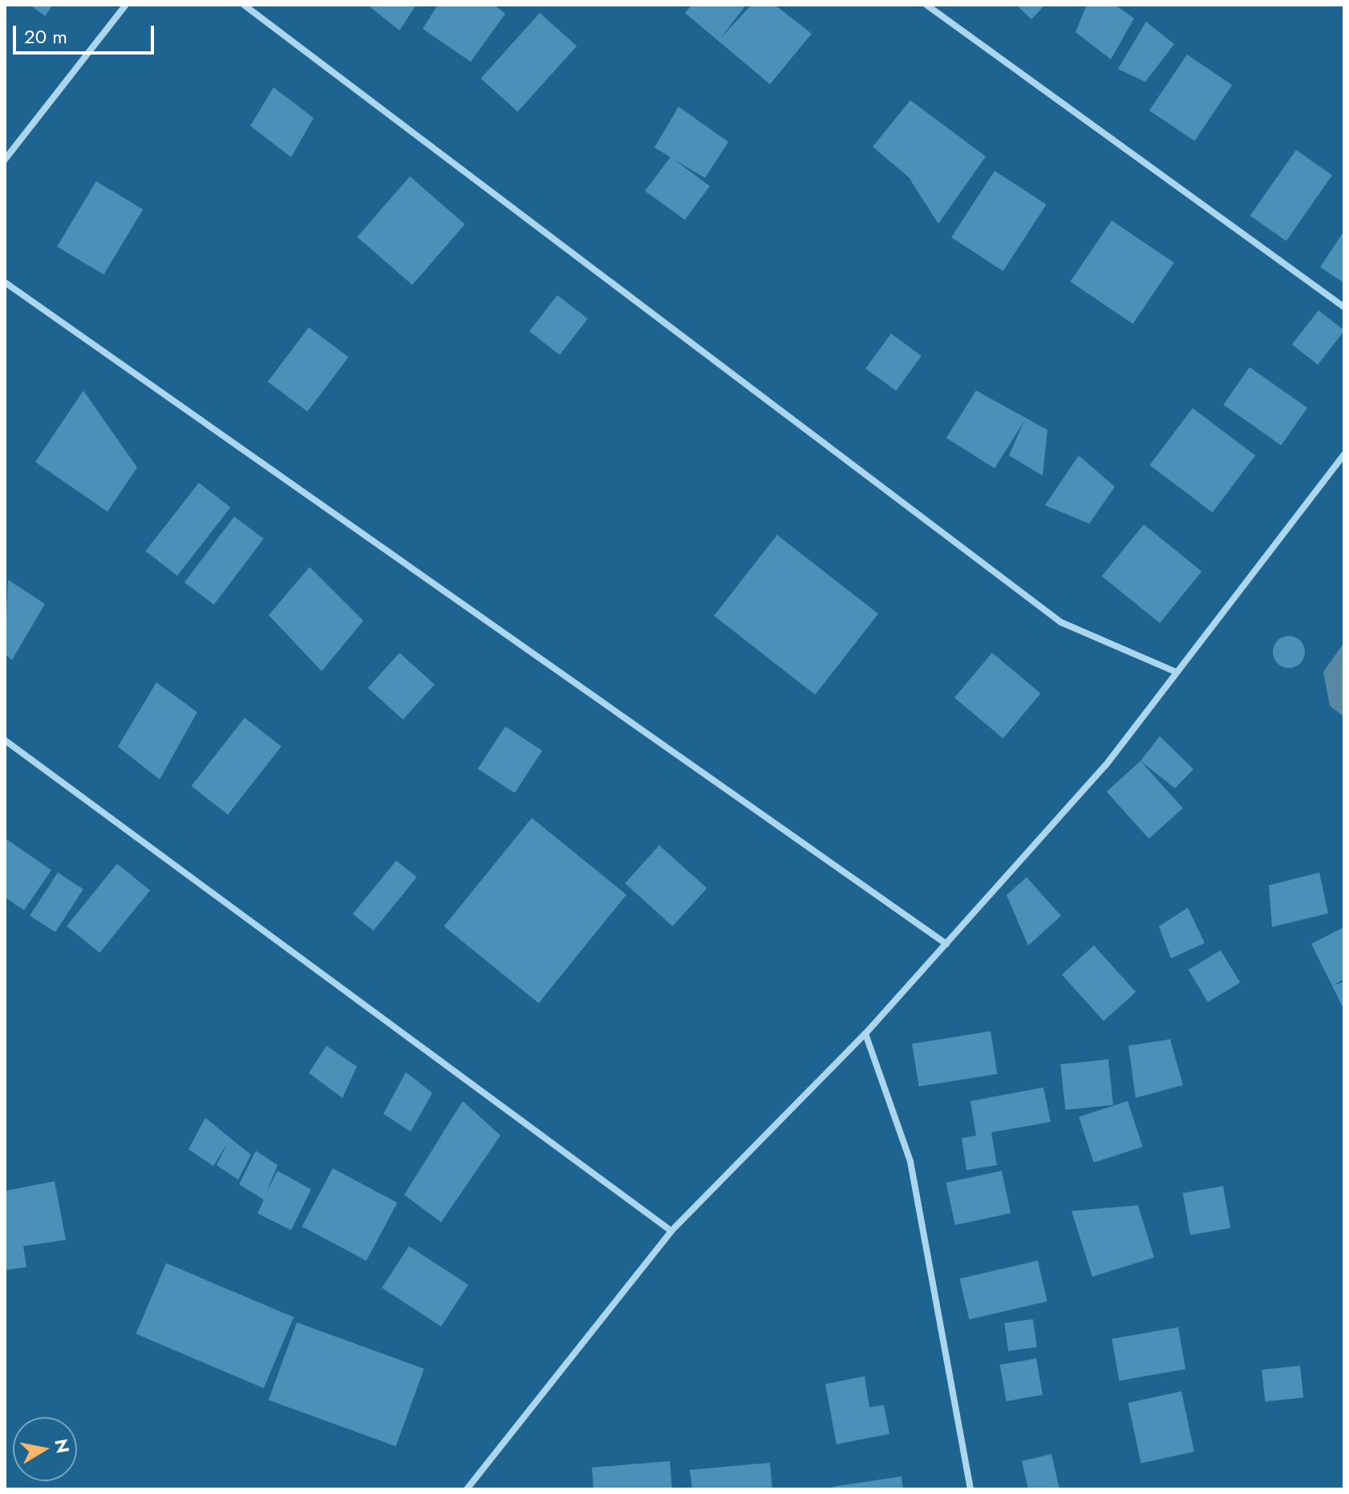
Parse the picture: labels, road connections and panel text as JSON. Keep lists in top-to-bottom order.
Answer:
{
  "scale_bar": "20 m",
  "north": "right"
}
